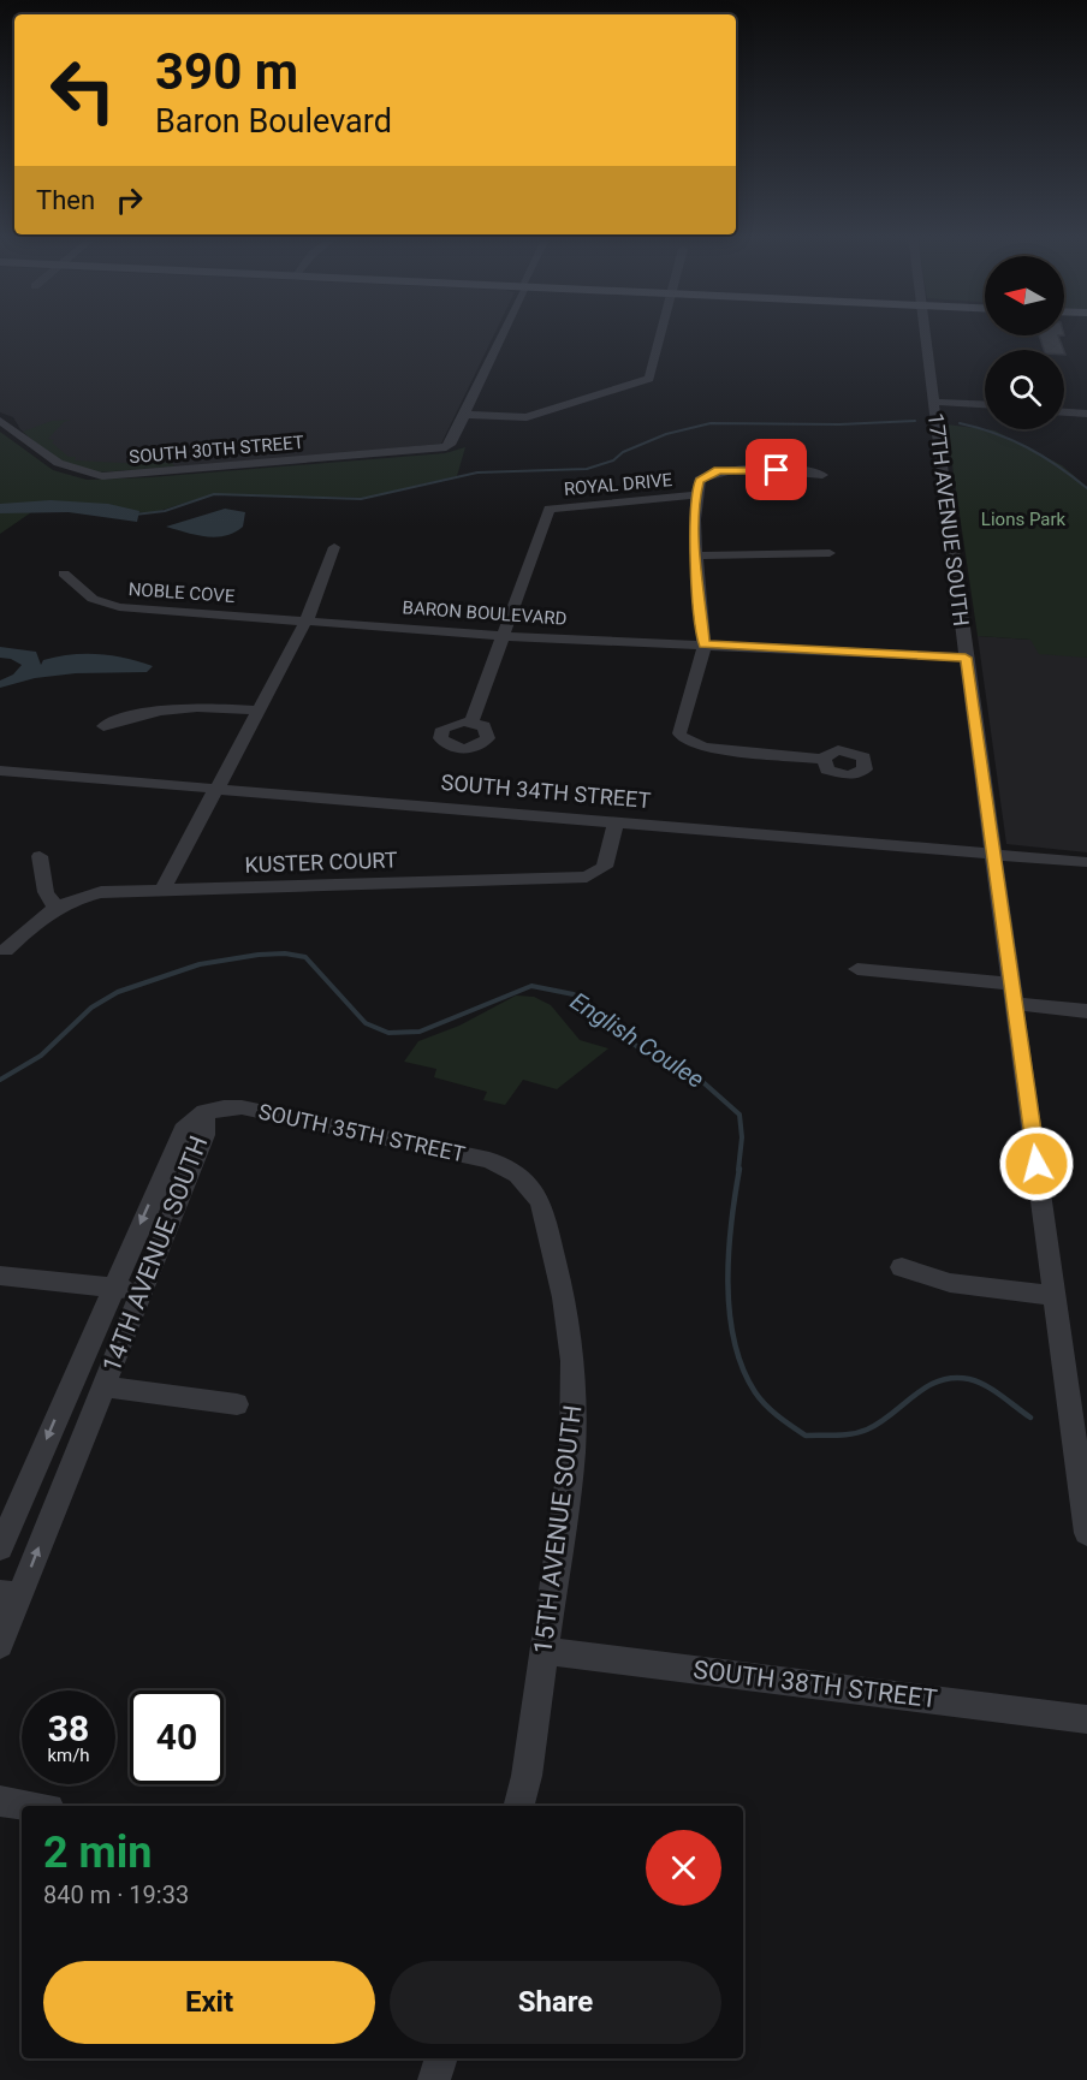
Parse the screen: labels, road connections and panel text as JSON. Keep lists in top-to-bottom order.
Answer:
{
  "streets": {
    "street": [
      "SOUTH 30TH STREET",
      "ROYAL DRIVE",
      "17TH AVENUE SOUTH",
      "NOBLE COVE",
      "BARON BOULEVARD",
      "SOUTH 34TH STREET",
      "KUSTER COURT",
      "SOUTH 35TH STREET",
      "14TH AVENUE SOUTH",
      "15TH AVENUE SOUTH",
      "SOUTH 38TH STREET"
    ]
  },
  "crossings": [
    ["ROYAL DRIVE", "BARON BOULEVARD"],
    ["17TH AVENUE SOUTH", "BARON BOULEVARD"],
    ["17TH AVENUE SOUTH", "SOUTH 34TH STREET"],
    ["NOBLE COVE", "BARON BOULEVARD"],
    ["SOUTH 34TH STREET", "KUSTER COURT"],
    ["SOUTH 35TH STREET", "14TH AVENUE SOUTH"],
    ["SOUTH 35TH STREET", "15TH AVENUE SOUTH"],
    ["15TH AVENUE SOUTH", "SOUTH 38TH STREET"]
  ],
  "water": ["English Coulee"],
  "parks": ["Lions Park"],
  "north": "left",
  "page": {
    "turn": ["390 m", "Baron Boulevard"],
    "then": "Then",
    "speed": "38 km/h",
    "limit": "40",
    "heading": ["2 min", "840 m · 19:33"],
    "buttons": ["Exit", "Share"]
  }
}
